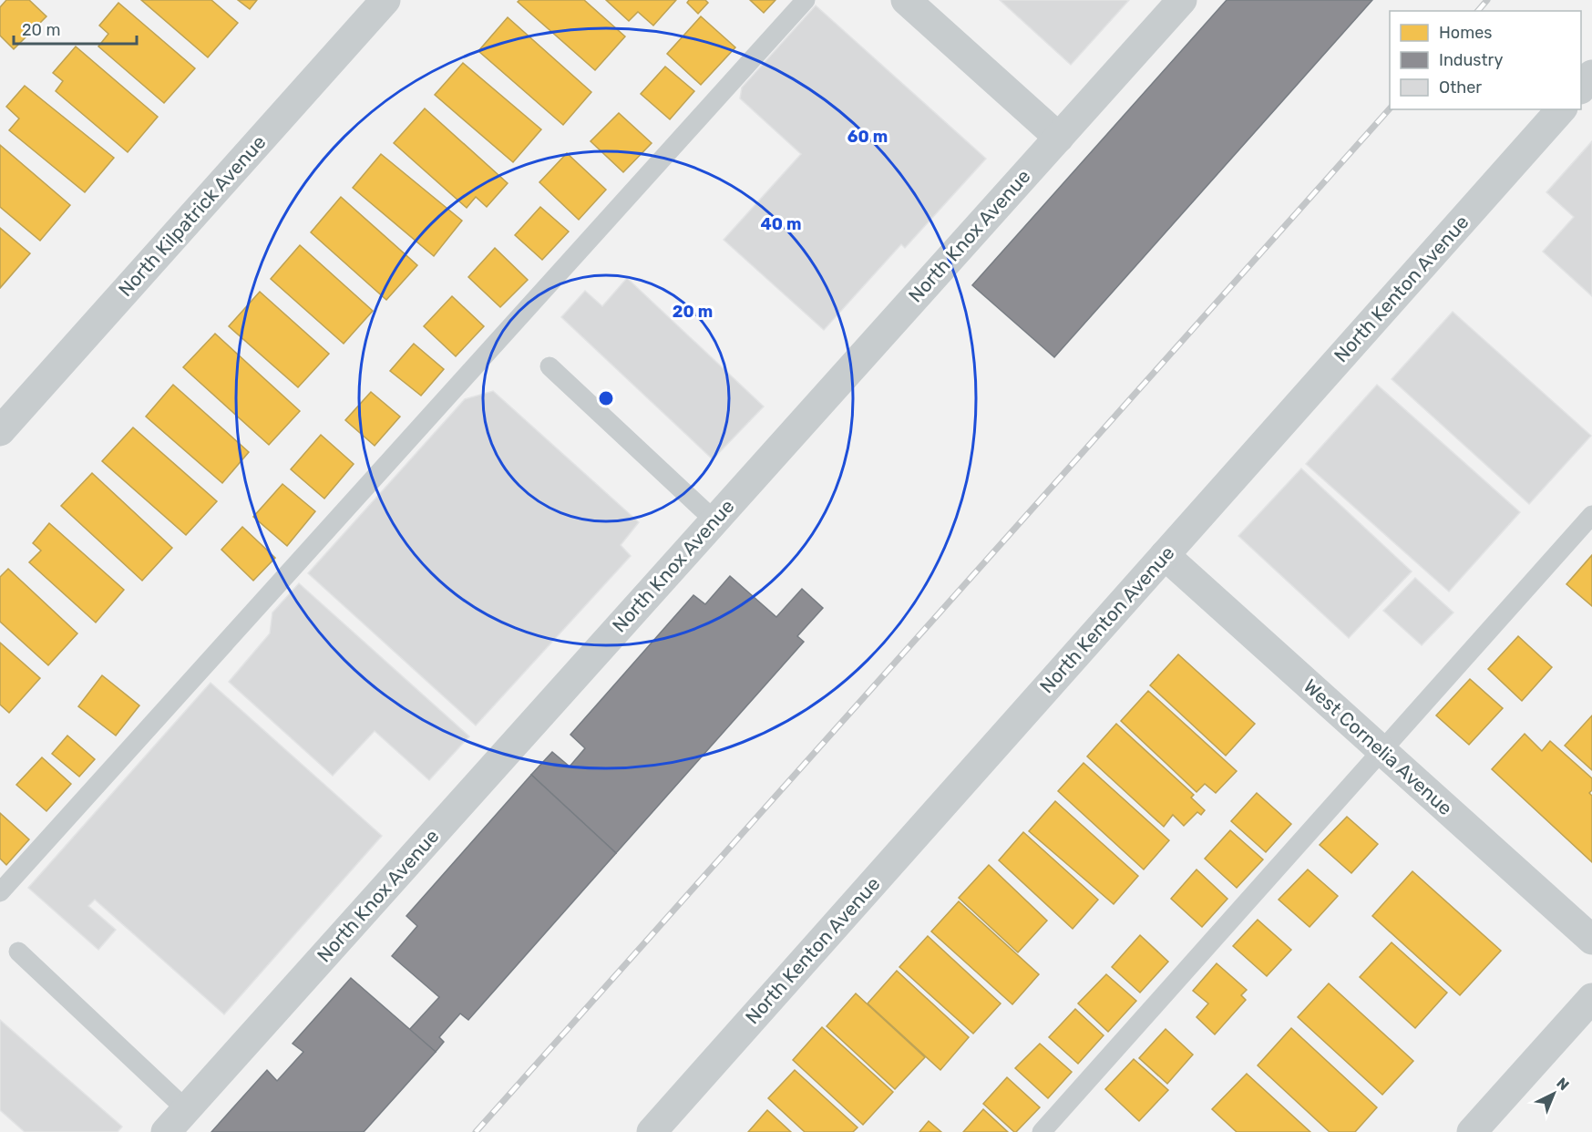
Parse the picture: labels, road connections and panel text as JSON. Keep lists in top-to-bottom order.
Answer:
{
  "streets": {
    "street": [
      "North Kilpatrick Avenue",
      "North Knox Avenue",
      "North Kenton Avenue",
      "West Cornelia Avenue"
    ]
  },
  "crossings": [
    ["North Kenton Avenue", "West Cornelia Avenue"]
  ],
  "legend": ["Homes", "Industry", "Other"],
  "scale_bar": "20 m",
  "north": "top right",
  "rings": ["60 m", "40 m", "20 m"]
}
